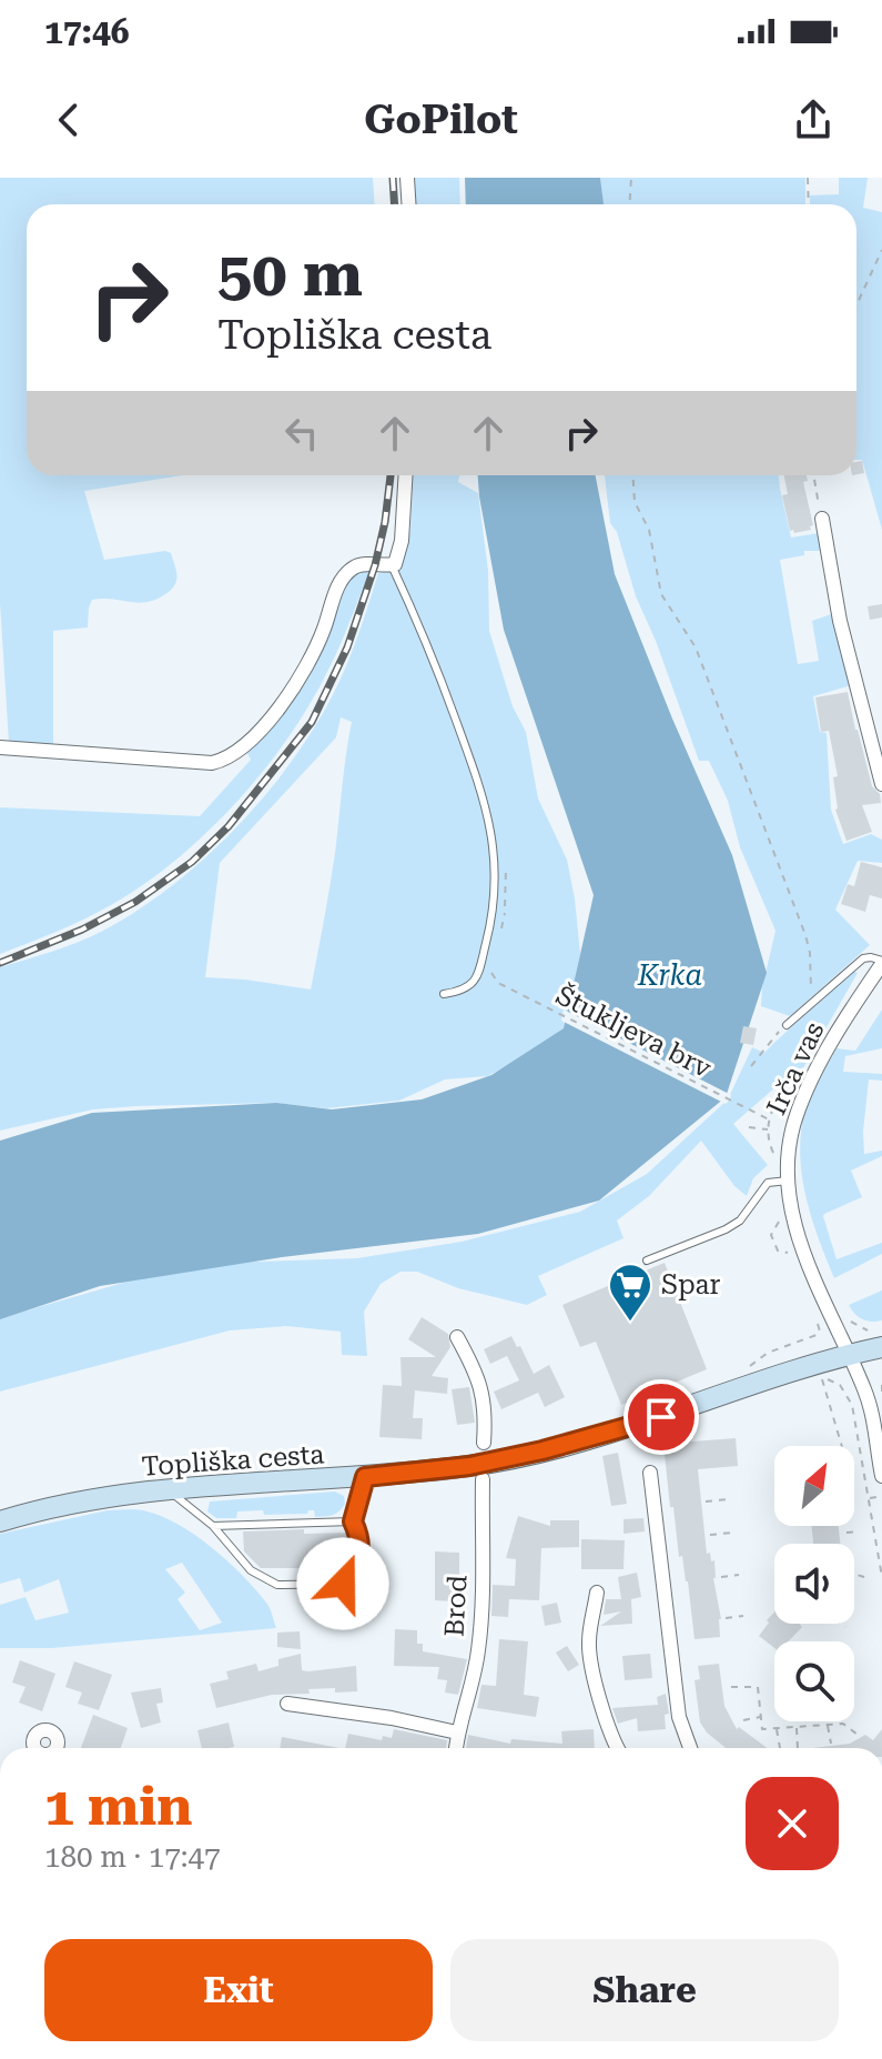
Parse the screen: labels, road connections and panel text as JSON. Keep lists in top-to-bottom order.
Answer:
{
  "streets": {
    "main road": ["Topliška cesta"],
    "street": ["Irča vas", "Brod"],
    "path": ["Štukljeva brv"]
  },
  "crossings": [
    ["Irča vas", "Topliška cesta"]
  ],
  "water": ["Krka"],
  "places": {
    "supermarket": ["Spar"]
  },
  "north": "top right",
  "page": {
    "status": "17:46",
    "header": "GoPilot",
    "turn": ["50 m", "Topliška cesta"],
    "heading": ["1 min", "180 m · 17:47"],
    "buttons": ["Exit", "Share"]
  }
}
